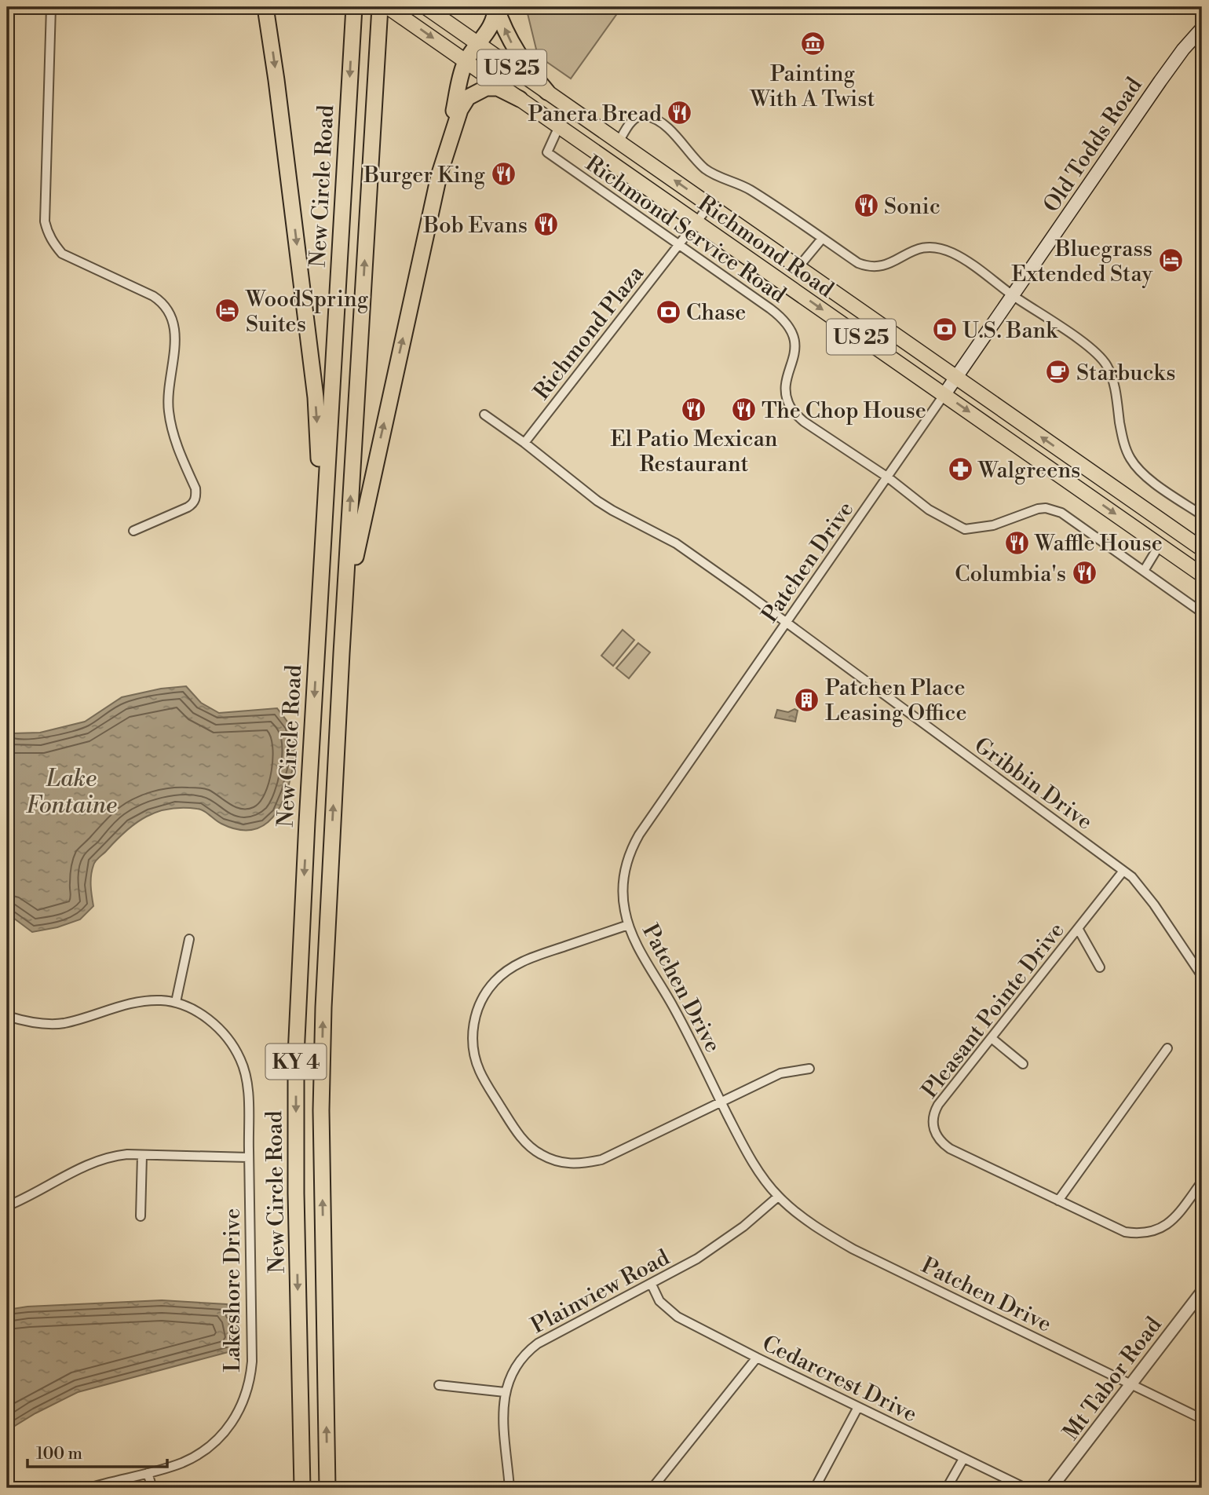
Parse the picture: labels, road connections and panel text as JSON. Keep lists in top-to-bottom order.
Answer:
{
  "streets": {
    "highway": [
      "US 25",
      "New Circle Road",
      "Richmond Road",
      "KY 4"
    ],
    "main road": ["Old Todds Road"],
    "street": [
      "Richmond Service Road",
      "Richmond Plaza",
      "Patchen Drive",
      "Gribbin Drive",
      "Pleasant Pointe Drive",
      "Lakeshore Drive",
      "Plainview Road",
      "Cedarcrest Drive",
      "Mt Tabor Road"
    ]
  },
  "crossings": [
    ["Old Todds Road", "Richmond Service Road"],
    ["Old Todds Road", "Richmond Road"],
    ["Old Todds Road", "Patchen Drive"],
    ["Richmond Service Road", "Richmond Road"],
    ["Richmond Service Road", "Richmond Plaza"],
    ["Richmond Service Road", "Patchen Drive"],
    ["Richmond Road", "Richmond Plaza"],
    ["Richmond Road", "Patchen Drive"],
    ["Richmond Plaza", "Gribbin Drive"],
    ["Patchen Drive", "Gribbin Drive"],
    ["Patchen Drive", "Plainview Road"],
    ["Patchen Drive", "Mt Tabor Road"],
    ["Gribbin Drive", "Pleasant Pointe Drive"],
    ["Plainview Road", "Cedarcrest Drive"]
  ],
  "water": ["Lake Fontaine"],
  "places": {
    "museum": ["Painting With A Twist"],
    "restaurant": [
      "Panera Bread",
      "Burger King",
      "Sonic",
      "Bob Evans",
      "El Patio Mexican Restaurant",
      "The Chop House",
      "Waffle House",
      "Columbia's"
    ],
    "hotel": ["Bluegrass Extended Stay", "WoodSpring Suites"],
    "bank": ["Chase", "U.S. Bank"],
    "cafe": ["Starbucks"],
    "pharmacy": ["Walgreens"],
    "building": ["Patchen Place Leasing Office"]
  },
  "scale_bar": "100 m"
}
